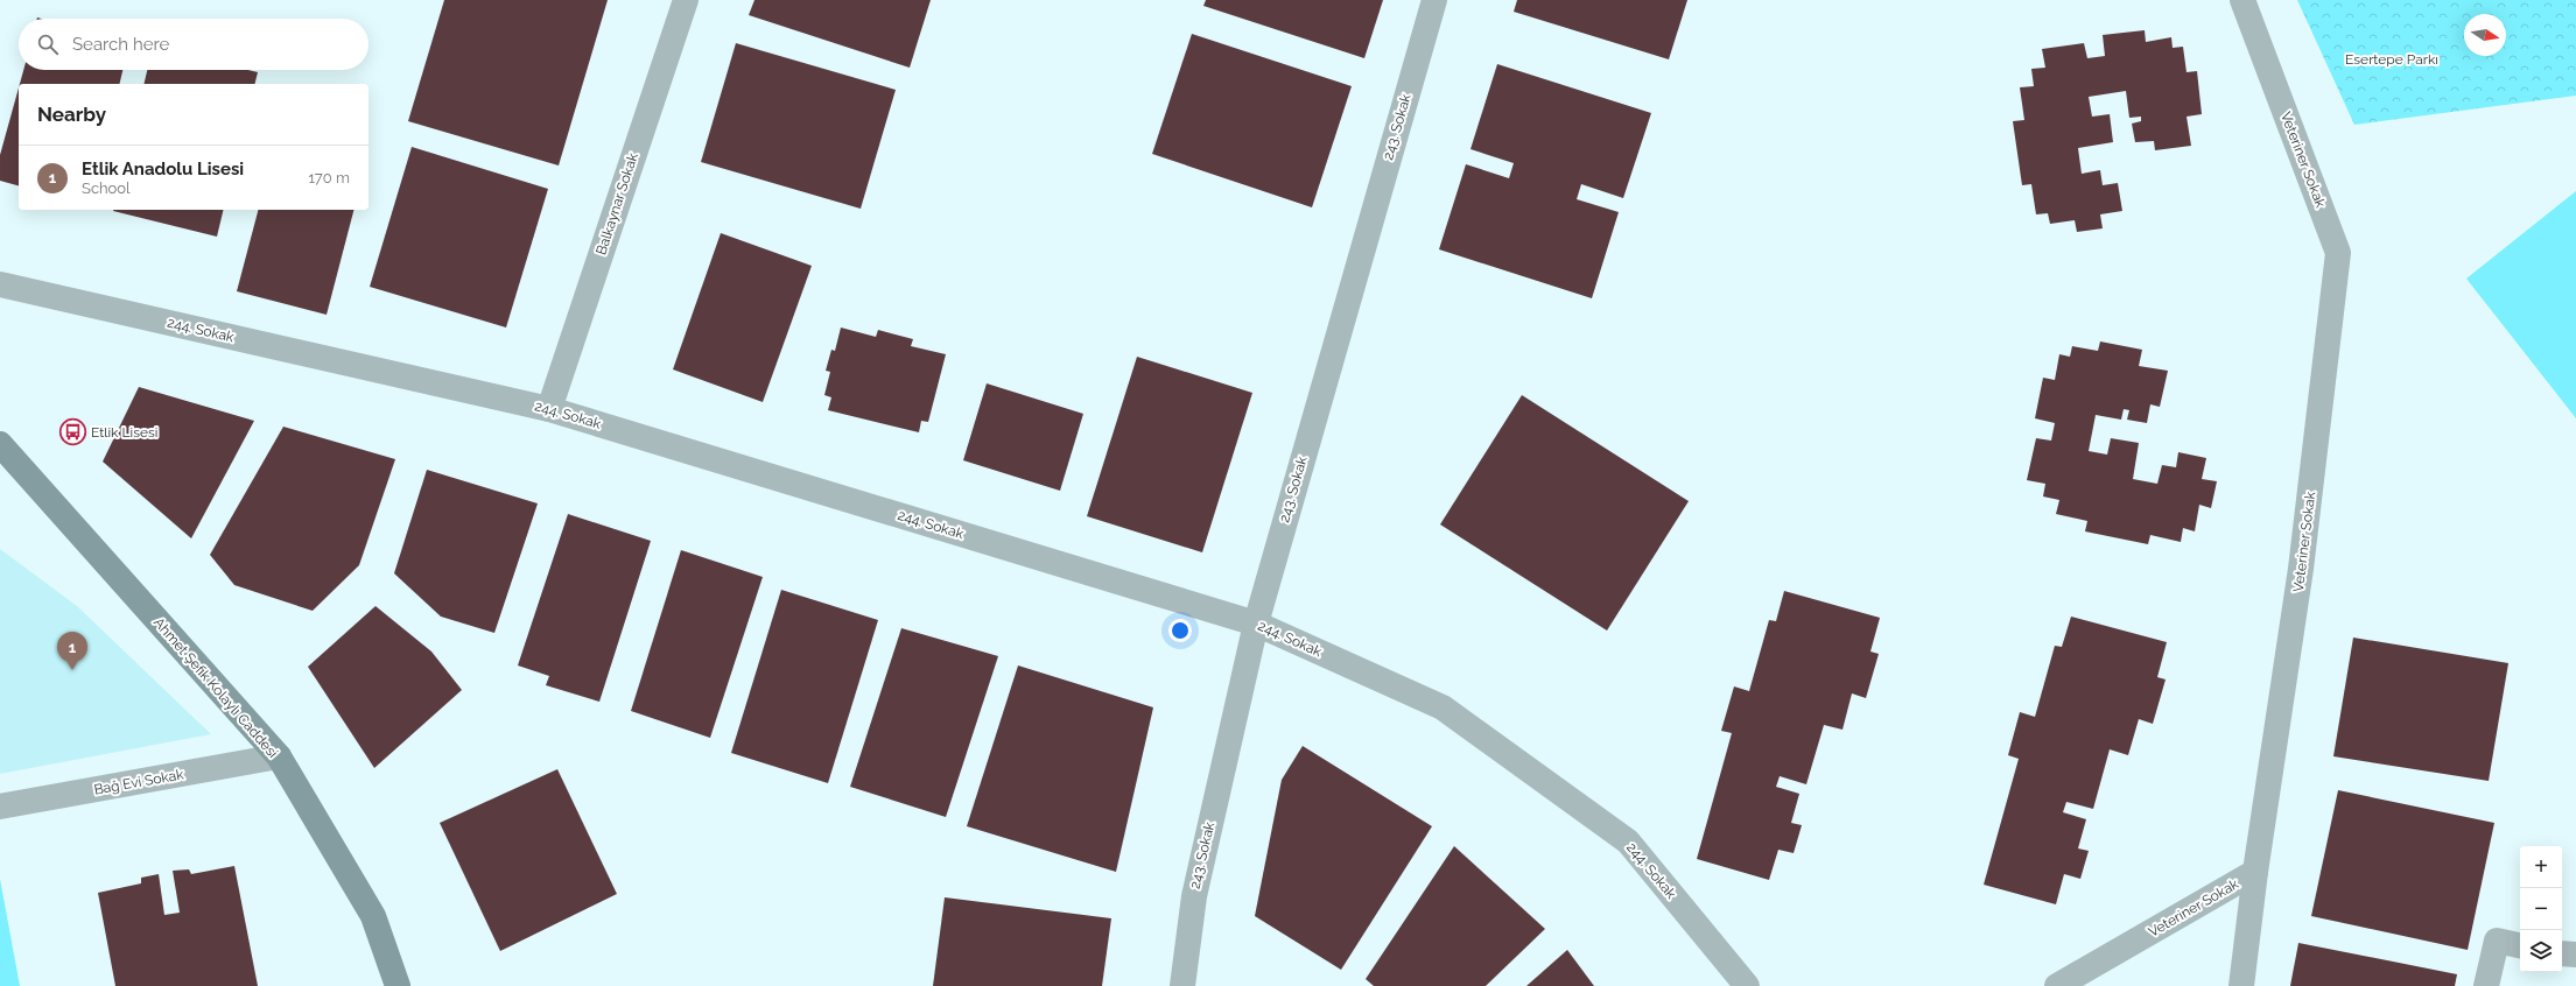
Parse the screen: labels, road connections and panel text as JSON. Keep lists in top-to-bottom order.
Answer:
{
  "streets": {
    "main road": ["Ahmet Şefik Kolaylı Caddesi"],
    "street": [
      "243. Sokak",
      "Veteriner Sokak",
      "Balkaynar Sokak",
      "244. Sokak",
      "Bağ Evi Sokak"
    ]
  },
  "crossings": [
    ["243. Sokak", "244. Sokak"],
    ["Balkaynar Sokak", "244. Sokak"],
    ["Ahmet Şefik Kolaylı Caddesi", "Bağ Evi Sokak"]
  ],
  "parks": ["Esertepe Parkı"],
  "places": {
    "bus stop": ["Etlik Lisesi"]
  },
  "north": "right",
  "page": {
    "search": "Search here",
    "heading": "Nearby",
    "list": [
      {
        "mark": "1",
        "name": "Etlik Anadolu Lisesi",
        "note": "School",
        "value": "170 m"
      }
    ],
    "pins": "1",
    "map_buttons": ["+", "−"]
  }
}
